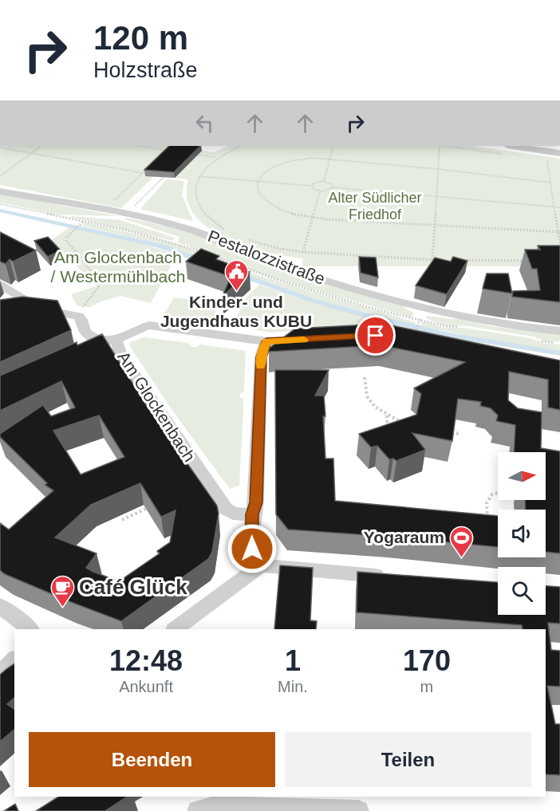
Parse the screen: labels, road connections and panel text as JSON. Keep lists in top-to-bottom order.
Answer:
{
  "streets": {
    "street": ["Pestalozzistraße", "Am Glockenbach"]
  },
  "parks": ["Alter Südlicher Friedhof", "Am Glockenbach / Westermühlbach"],
  "places": {
    "public building": ["Kinder- und Jugendhaus KUBU"],
    "sports": ["Yogaraum"],
    "cafe": ["Café Glück"]
  },
  "north": "right",
  "page": {
    "turn": ["120 m", "Holzstraße"],
    "eta": [
      "12:48",
      "Ankunft",
      "1",
      "Min.",
      "170",
      "m"
    ],
    "buttons": ["Beenden", "Teilen"]
  }
}
